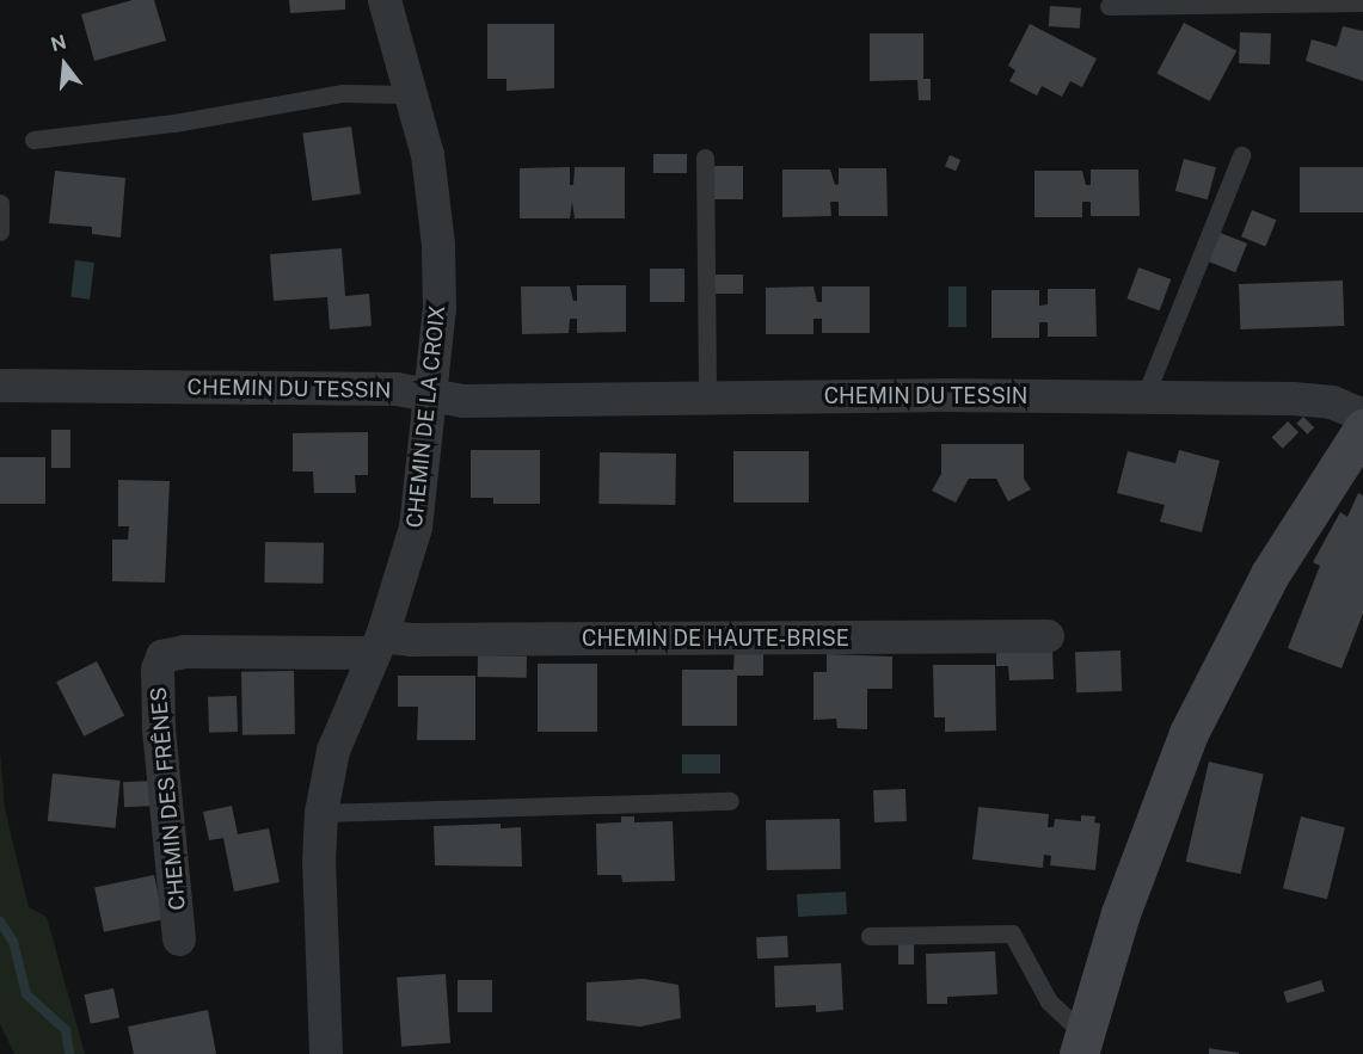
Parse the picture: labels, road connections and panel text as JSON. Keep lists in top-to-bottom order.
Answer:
{
  "streets": {
    "street": [
      "CHEMIN DU TESSIN",
      "CHEMIN DE LA CROIX",
      "CHEMIN DE HAUTE-BRISE",
      "CHEMIN DES FRÊNES"
    ]
  },
  "crossings": [
    ["CHEMIN DU TESSIN", "CHEMIN DE LA CROIX"],
    ["CHEMIN DE LA CROIX", "CHEMIN DE HAUTE-BRISE"],
    ["CHEMIN DE LA CROIX", "CHEMIN DES FRÊNES"],
    ["CHEMIN DE HAUTE-BRISE", "CHEMIN DES FRÊNES"]
  ],
  "north": "top"
}
